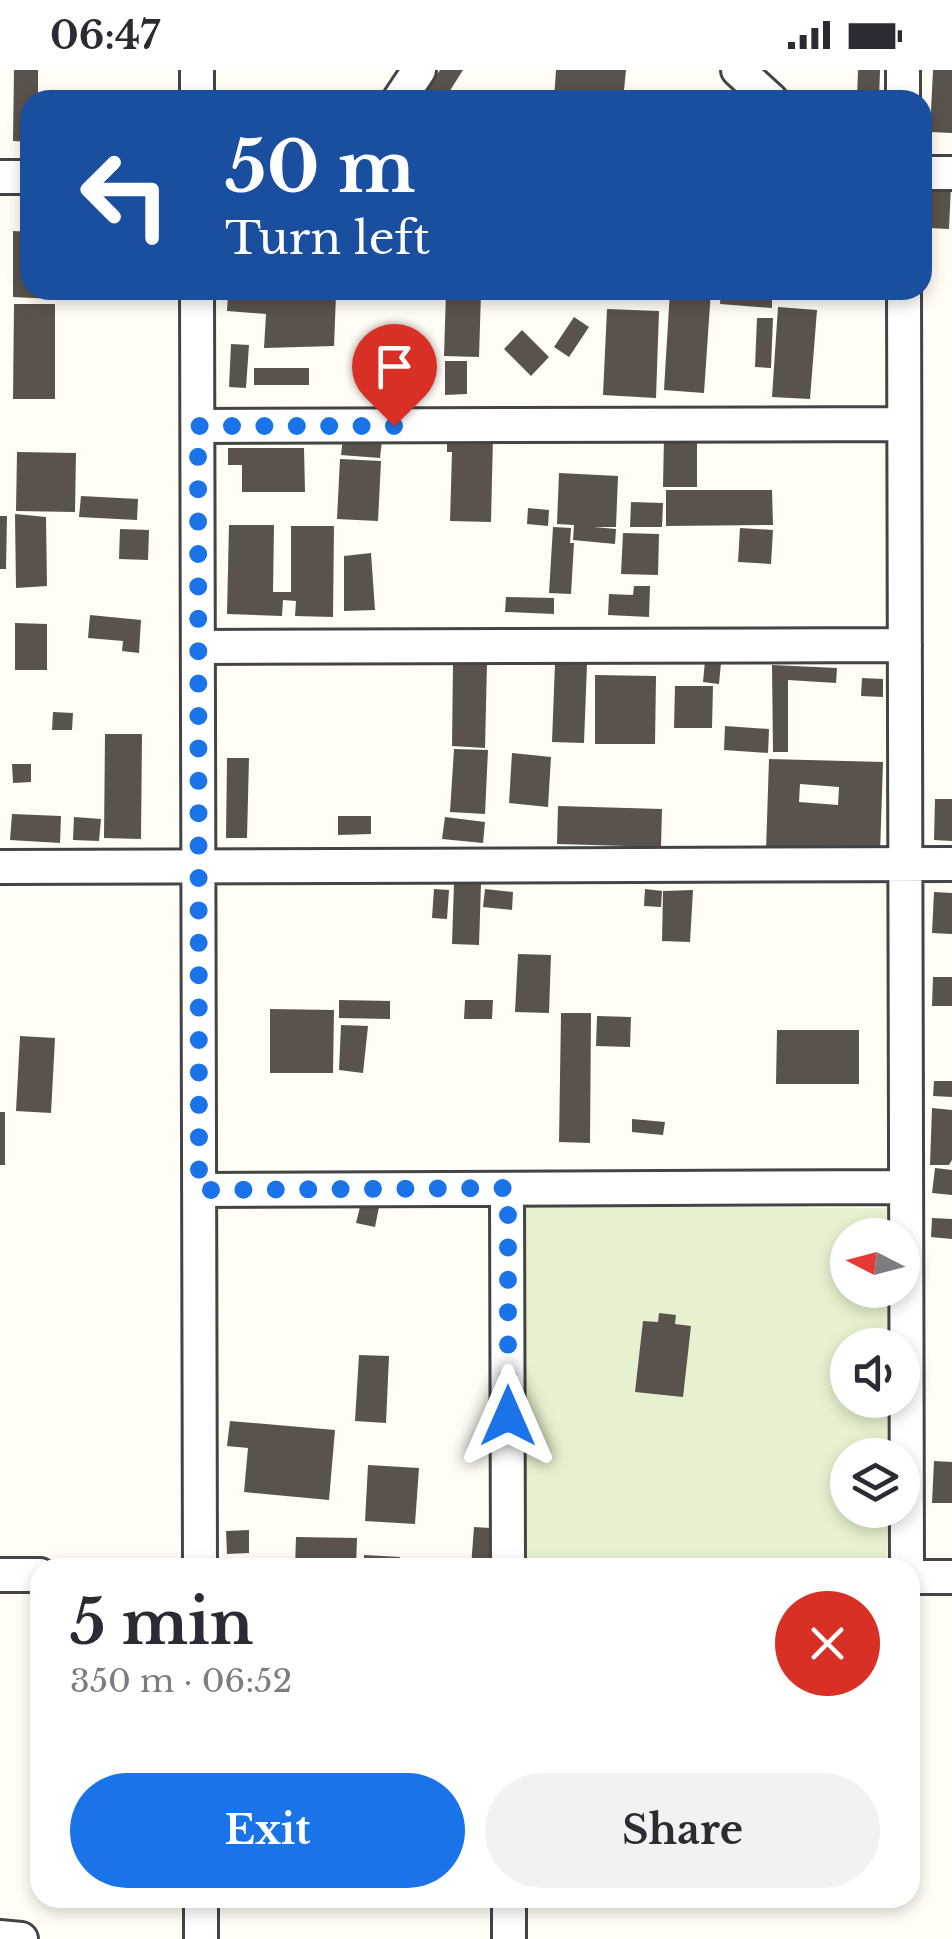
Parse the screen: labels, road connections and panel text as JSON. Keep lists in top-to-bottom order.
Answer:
{
  "north": "left",
  "page": {
    "status": "06:47",
    "turn": ["50 m", "Turn left"],
    "heading": ["5 min", "350 m · 06:52"],
    "buttons": ["Exit", "Share"]
  }
}
